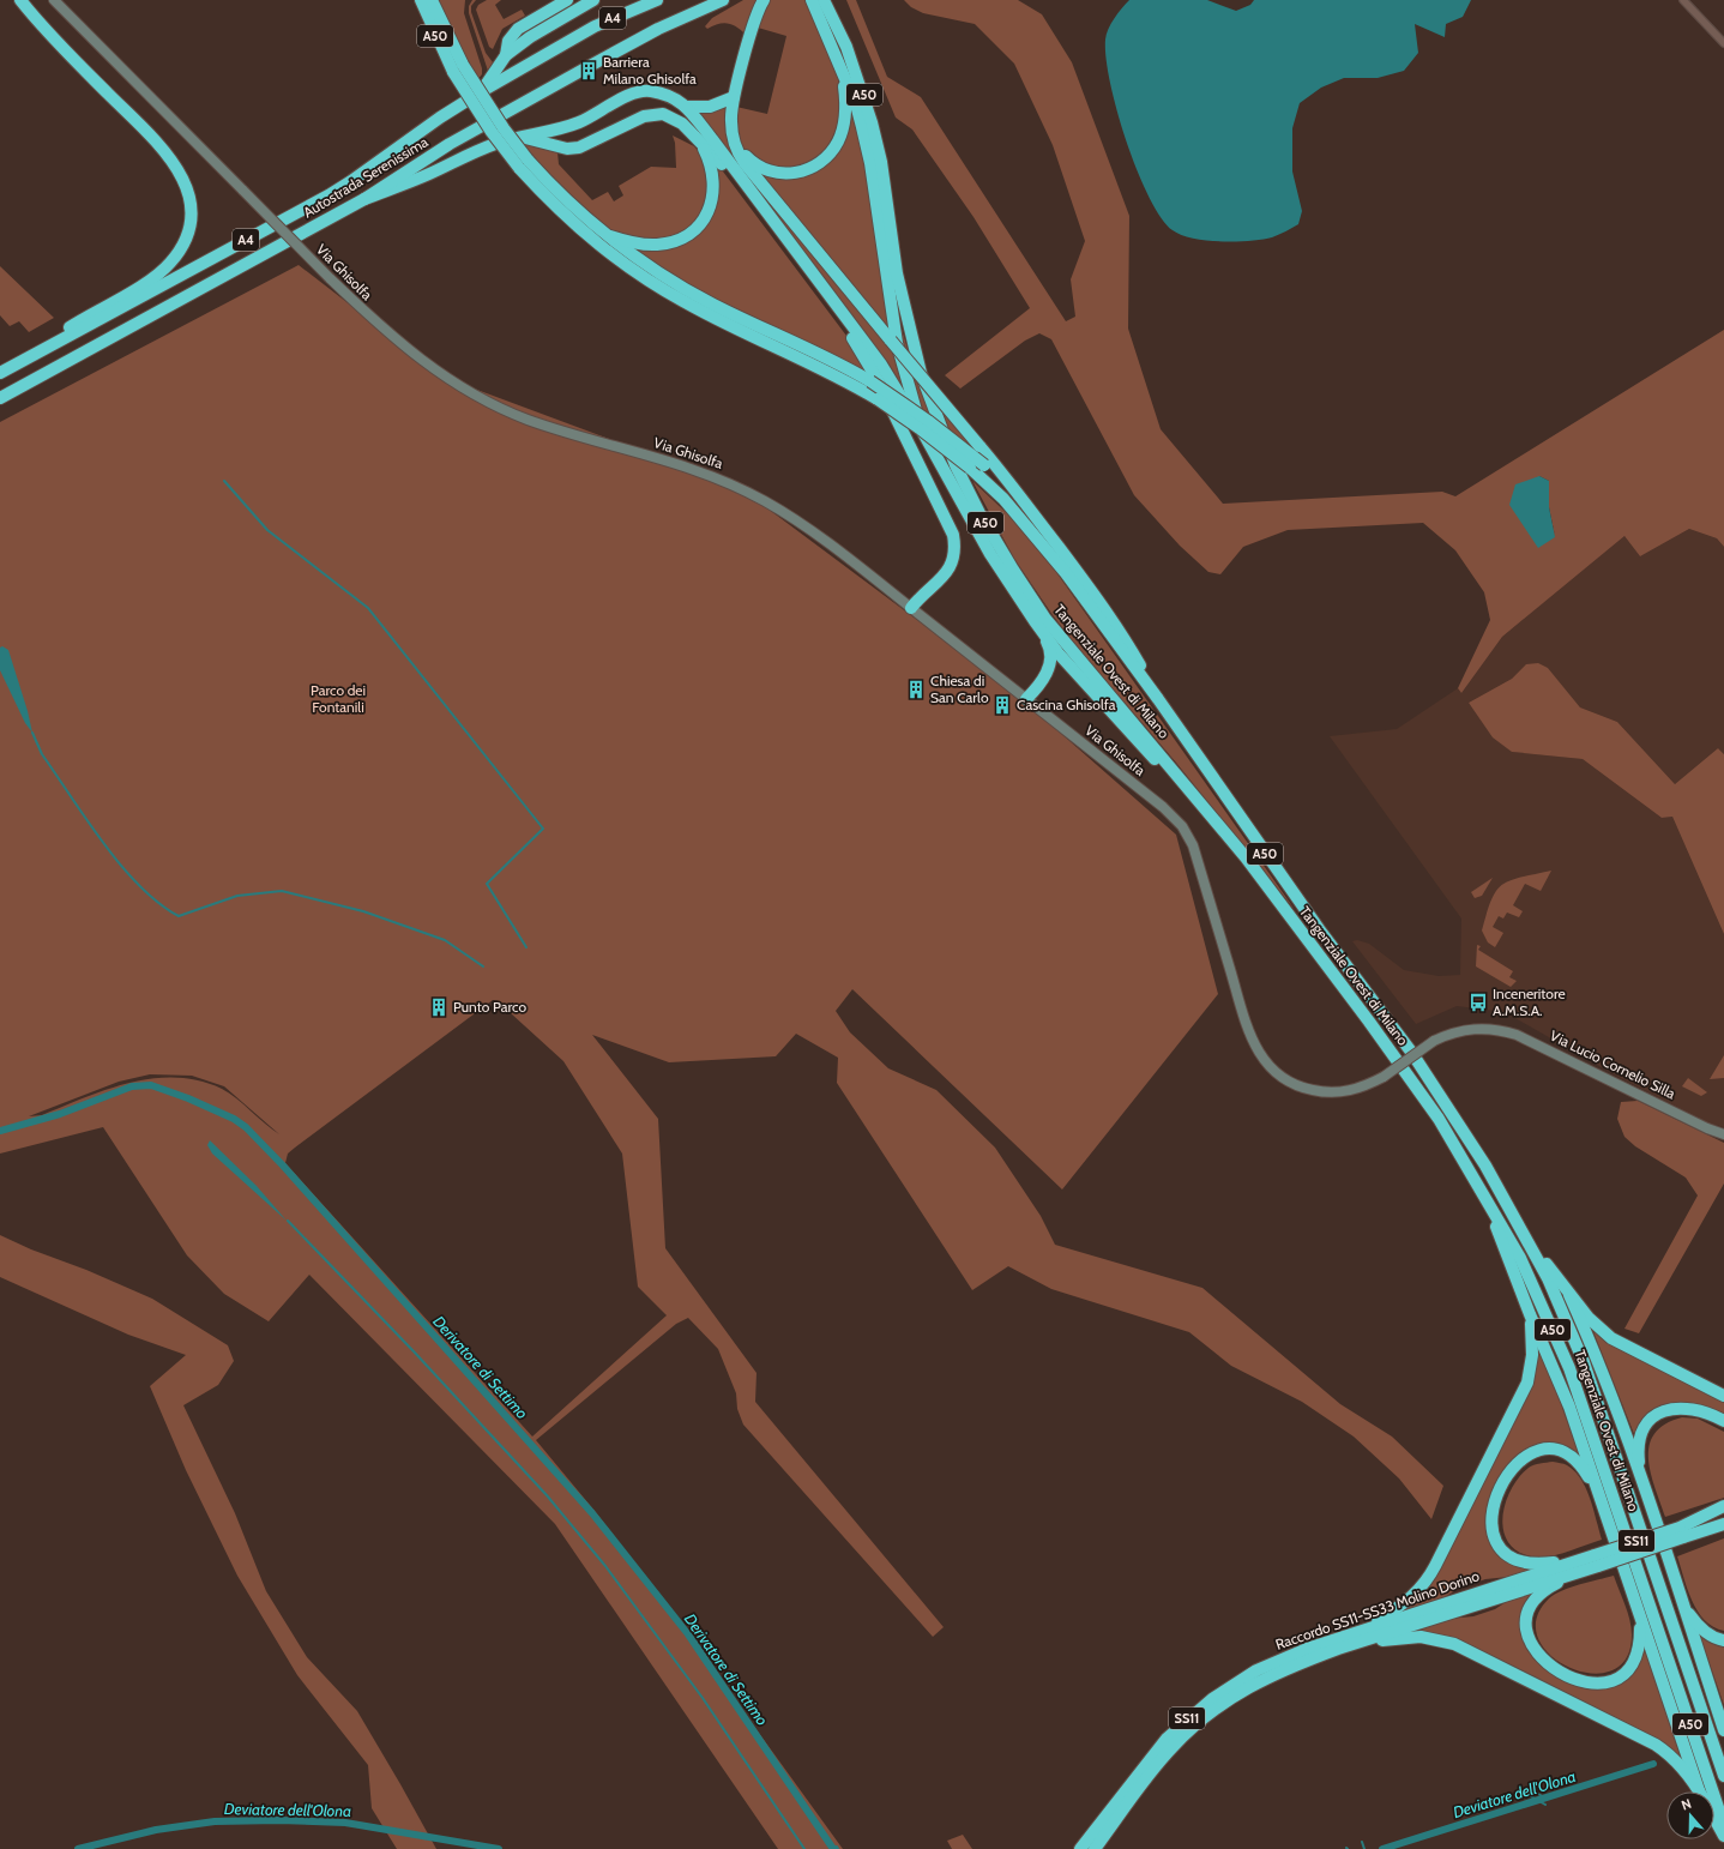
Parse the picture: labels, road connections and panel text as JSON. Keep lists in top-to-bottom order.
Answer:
{
  "streets": {
    "highway": [
      "A4",
      "A50",
      "Autostrada Serenissima",
      "Tangenziale Ovest di Milano",
      "SS11",
      "Raccordo SS11-SS33 Molino Dorino"
    ],
    "street": ["Via Ghisolfa", "Via Lucio Cornelio Silla"]
  },
  "crossings": [
    ["A50", "Tangenziale Ovest di Milano"],
    ["Via Ghisolfa", "Via Lucio Cornelio Silla"]
  ],
  "water": ["Derivatore di Settimo", "Deviatore dell'Olona"],
  "parks": ["Parco dei Fontanili"],
  "places": {
    "building": [
      "Barriera Milano Ghisolfa",
      "Chiesa di San Carlo",
      "Cascina Ghisolfa",
      "Punto Parco"
    ],
    "bus stop": ["Inceneritore A.M.S.A."]
  },
  "north": "top"
}
